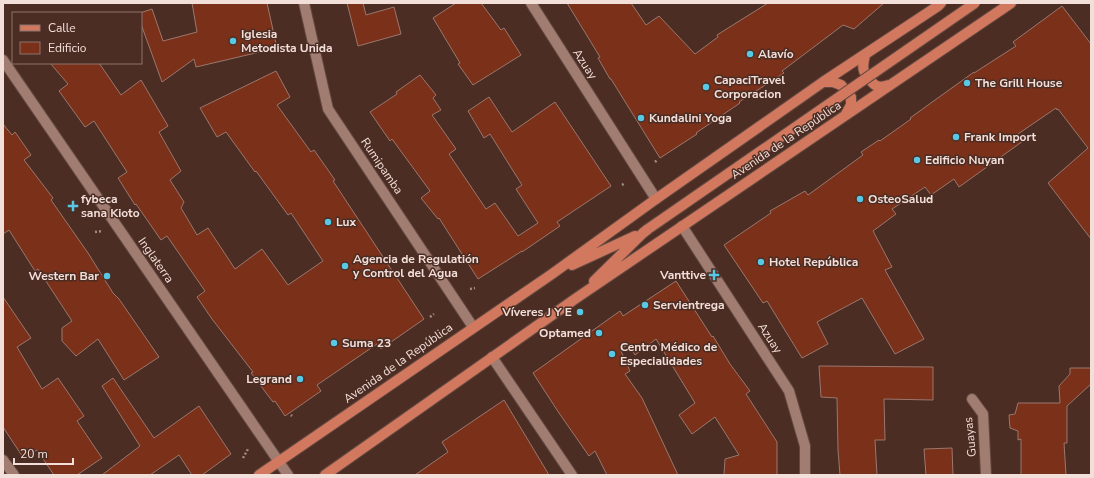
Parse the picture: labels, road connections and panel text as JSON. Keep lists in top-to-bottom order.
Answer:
{
  "streets": {
    "main road": ["Avenida de la República"],
    "street": [
      "Azuay",
      "Rumipamba",
      "Inglaterra",
      "Guayas"
    ]
  },
  "crossings": [
    ["Azuay", "Avenida de la República"],
    ["Avenida de la República", "Rumipamba"],
    ["Avenida de la República", "Inglaterra"]
  ],
  "places": {
    "other": [
      "Iglesia Metodista Unida",
      "Alavío",
      "The Grill House",
      "CapaciTravel Corporacion",
      "Kundalini Yoga",
      "Frank Import",
      "Edificio Nuyan",
      "OsteoSalud",
      "Lux",
      "Hotel República",
      "Agencia de Regulatión y Control del Agua",
      "Western Bar",
      "Servientrega",
      "Víveres J Y E",
      "Optamed",
      "Suma 23",
      "Centro Médico de Especialidades",
      "Legrand"
    ],
    "health": ["fybeca sana Kioto", "Vanttive"]
  },
  "legend": ["Calle", "Edificio"],
  "scale_bar": "20 m"
}
